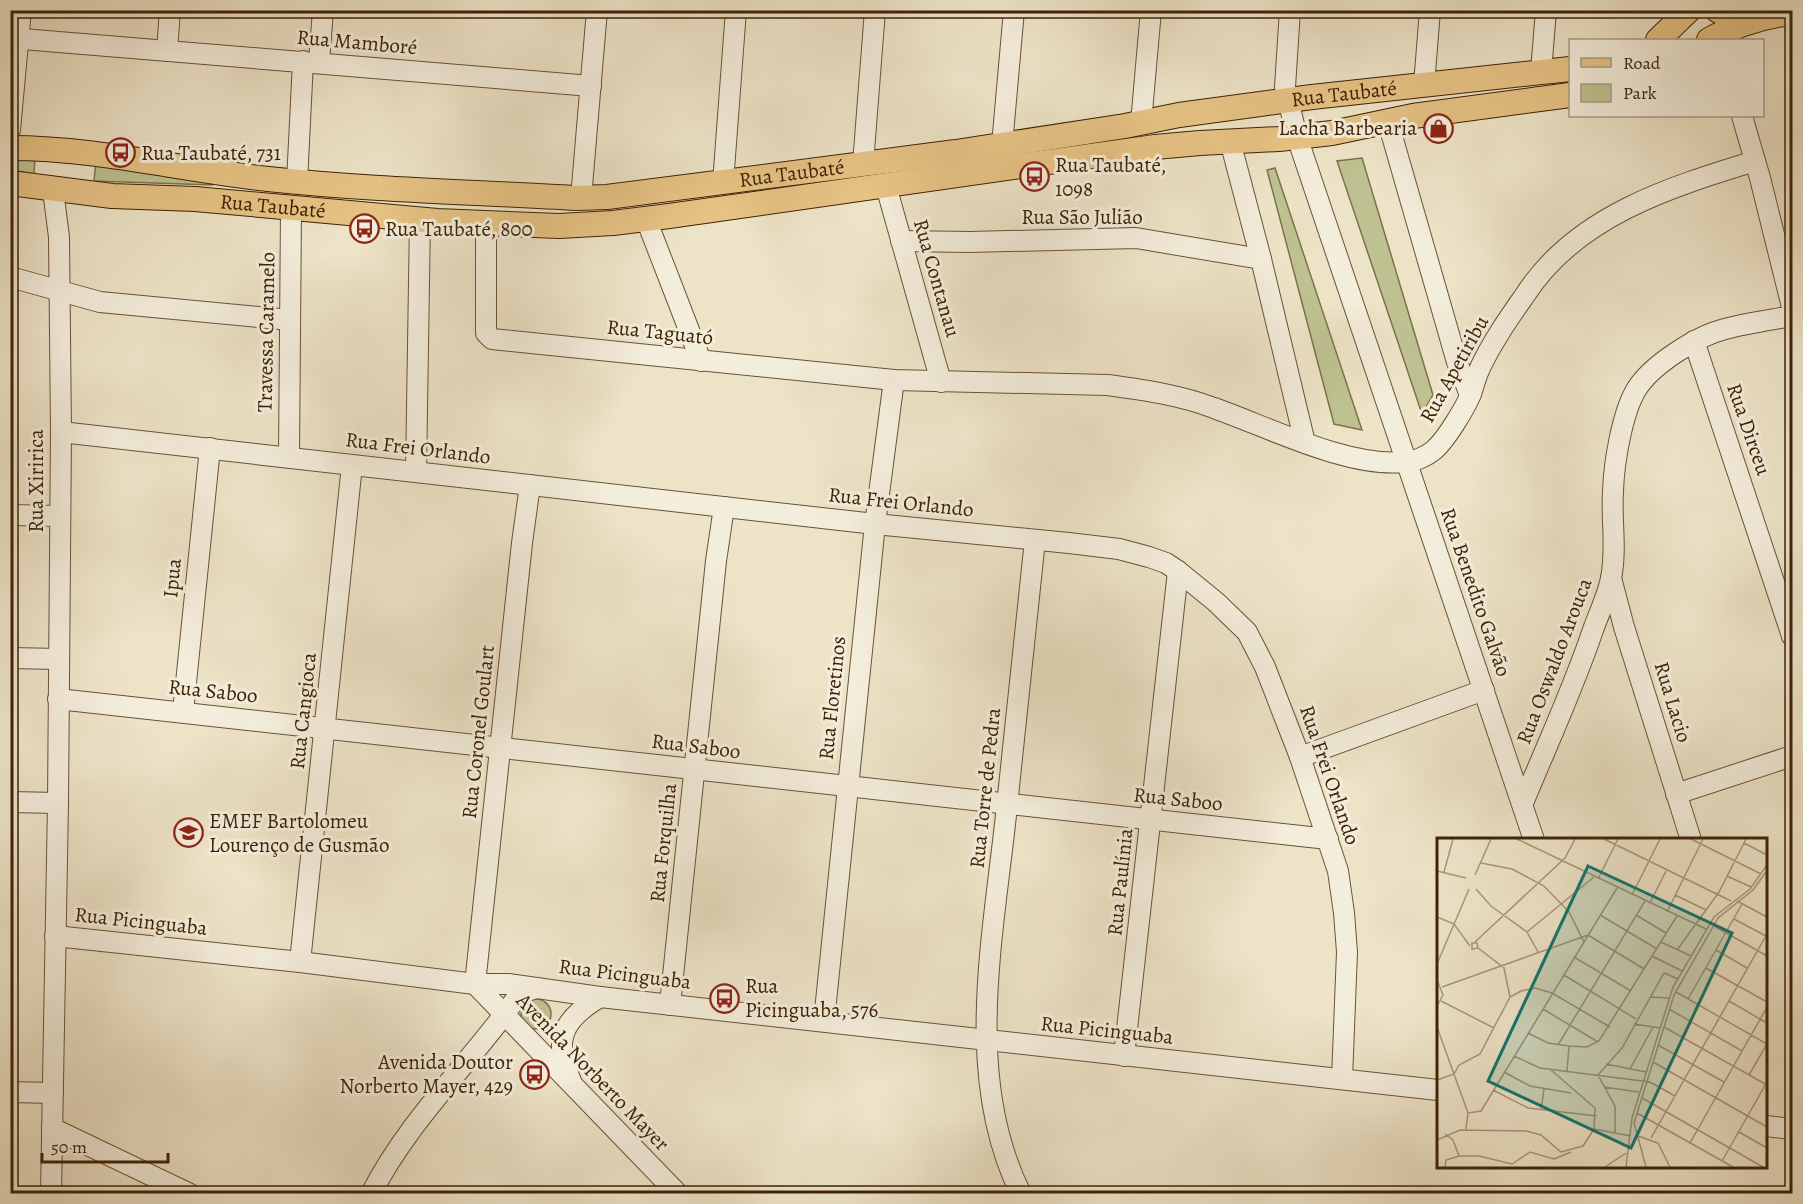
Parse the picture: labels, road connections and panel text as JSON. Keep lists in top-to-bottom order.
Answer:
{
  "streets": {
    "main road": ["Rua Taubaté"],
    "street": [
      "Rua Mamboré",
      "Rua São Julião",
      "Rua Contanau",
      "Travessa Caramelo",
      "Rua Taguató",
      "Rua Apetiribu",
      "Rua Dirceu",
      "Rua Frei Orlando",
      "Rua Xiririca",
      "Ipua",
      "Rua Benedito Galvão",
      "Rua Oswaldo Arouca",
      "Rua Saboo",
      "Rua Floretinos",
      "Rua Lacio",
      "Rua Cangioca",
      "Rua Coronel Goulart",
      "Rua Torre de Pedra",
      "Rua Forquilha",
      "Rua Paulínia",
      "Rua Picinguaba",
      "Avenida Norberto Mayer"
    ]
  },
  "crossings": [
    ["Rua Taubaté", "Rua Contanau"],
    ["Rua Taubaté", "Travessa Caramelo"],
    ["Rua Taubaté", "Rua Taguató"],
    ["Rua Taubaté", "Rua Xiririca"],
    ["Rua Taubaté", "Rua Benedito Galvão"],
    ["Rua São Julião", "Rua Contanau"],
    ["Rua Contanau", "Rua Taguató"],
    ["Rua Contanau", "Rua Apetiribu"],
    ["Travessa Caramelo", "Rua Frei Orlando"],
    ["Rua Taguató", "Rua Apetiribu"],
    ["Rua Taguató", "Rua Floretinos"],
    ["Rua Apetiribu", "Rua Benedito Galvão"],
    ["Rua Dirceu", "Rua Oswaldo Arouca"],
    ["Rua Frei Orlando", "Rua Xiririca"],
    ["Rua Frei Orlando", "Ipua"],
    ["Rua Frei Orlando", "Rua Saboo"],
    ["Rua Frei Orlando", "Rua Floretinos"],
    ["Rua Frei Orlando", "Rua Cangioca"],
    ["Rua Frei Orlando", "Rua Coronel Goulart"],
    ["Rua Frei Orlando", "Rua Torre de Pedra"],
    ["Rua Frei Orlando", "Rua Forquilha"],
    ["Rua Frei Orlando", "Rua Paulínia"],
    ["Rua Frei Orlando", "Rua Picinguaba"],
    ["Rua Xiririca", "Rua Saboo"],
    ["Rua Xiririca", "Rua Picinguaba"],
    ["Ipua", "Rua Saboo"],
    ["Rua Benedito Galvão", "Rua Oswaldo Arouca"],
    ["Rua Oswaldo Arouca", "Rua Lacio"],
    ["Rua Saboo", "Rua Floretinos"],
    ["Rua Saboo", "Rua Cangioca"],
    ["Rua Saboo", "Rua Coronel Goulart"],
    ["Rua Saboo", "Rua Torre de Pedra"],
    ["Rua Saboo", "Rua Forquilha"],
    ["Rua Saboo", "Rua Paulínia"],
    ["Rua Floretinos", "Rua Picinguaba"],
    ["Rua Cangioca", "Rua Picinguaba"],
    ["Rua Coronel Goulart", "Rua Picinguaba"],
    ["Rua Coronel Goulart", "Avenida Norberto Mayer"],
    ["Rua Torre de Pedra", "Rua Picinguaba"],
    ["Rua Forquilha", "Rua Picinguaba"],
    ["Rua Paulínia", "Rua Picinguaba"],
    ["Rua Picinguaba", "Avenida Norberto Mayer"]
  ],
  "places": {
    "shop": ["Lacha Barbearia"],
    "bus stop": [
      "Rua Taubaté, 731",
      "Rua Taubaté, 1098",
      "Rua Taubaté, 800",
      "Rua Picinguaba, 576",
      "Avenida Doutor Norberto Mayer, 429"
    ],
    "school or university": ["EMEF Bartolomeu Lourenço de Gusmão"]
  },
  "legend": ["Road", "Park"],
  "scale_bar": "50 m"
}
